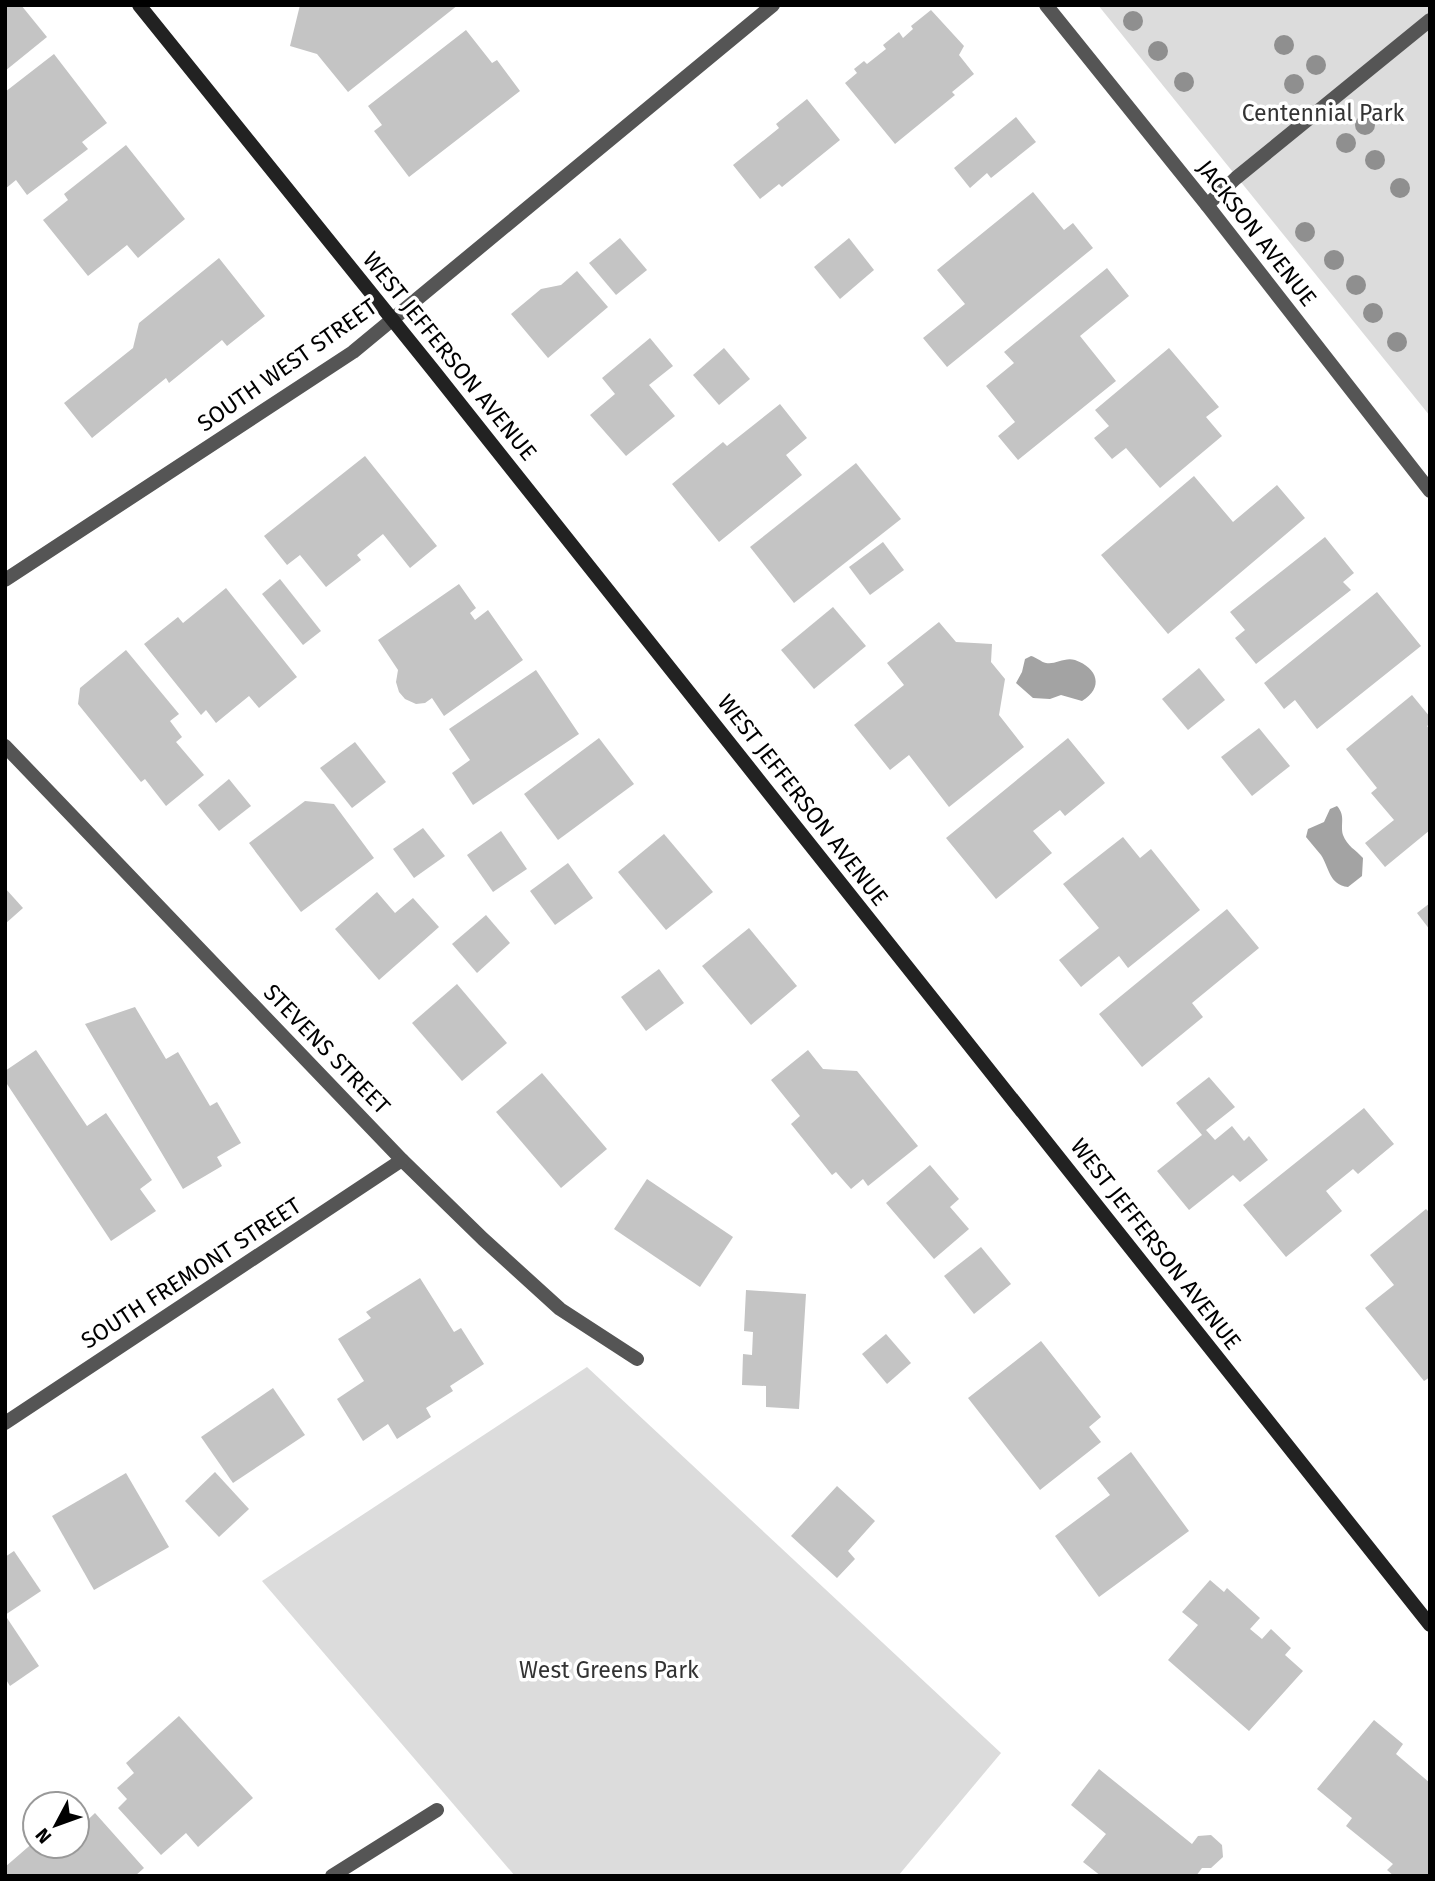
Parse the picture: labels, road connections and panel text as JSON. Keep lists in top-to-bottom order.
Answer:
{
  "streets": {
    "street": [
      "JACKSON AVENUE",
      "WEST JEFFERSON AVENUE",
      "SOUTH WEST STREET",
      "STEVENS STREET",
      "SOUTH FREMONT STREET"
    ]
  },
  "crossings": [
    ["WEST JEFFERSON AVENUE", "SOUTH WEST STREET"],
    ["STEVENS STREET", "SOUTH FREMONT STREET"]
  ],
  "parks": ["Centennial Park", "West Greens Park"],
  "north": "bottom left"
}
